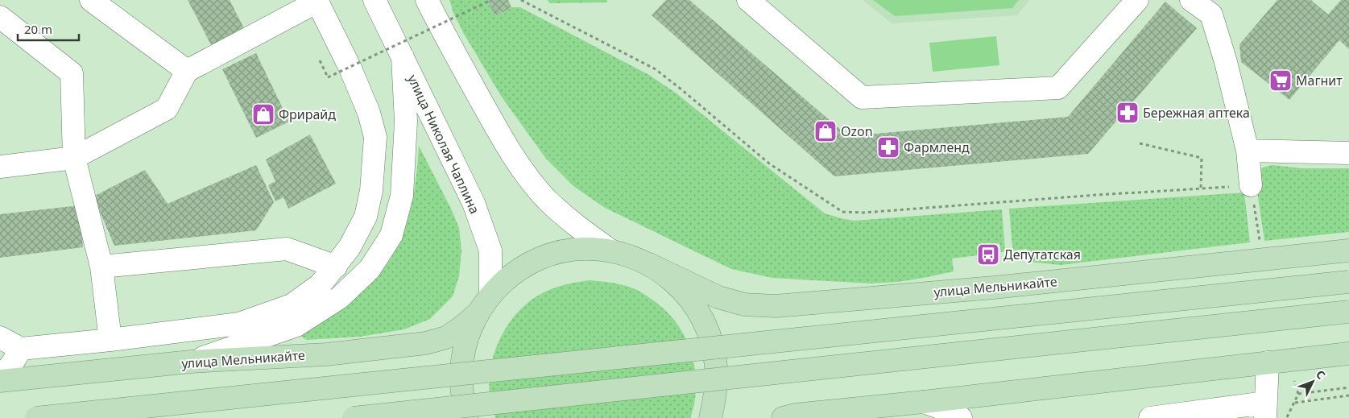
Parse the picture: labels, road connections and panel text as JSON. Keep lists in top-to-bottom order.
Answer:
{
  "streets": {
    "main road": ["улица Мельникайте"],
    "street": ["улица Николая Чаплина"]
  },
  "places": {
    "supermarket": ["Магнит"],
    "pharmacy": ["Бережная аптека", "Фармленд"],
    "shop": ["Фрирайд", "Ozon"],
    "bus stop": ["Депутатская"]
  },
  "scale_bar": "20 m",
  "north": "top right"
}
